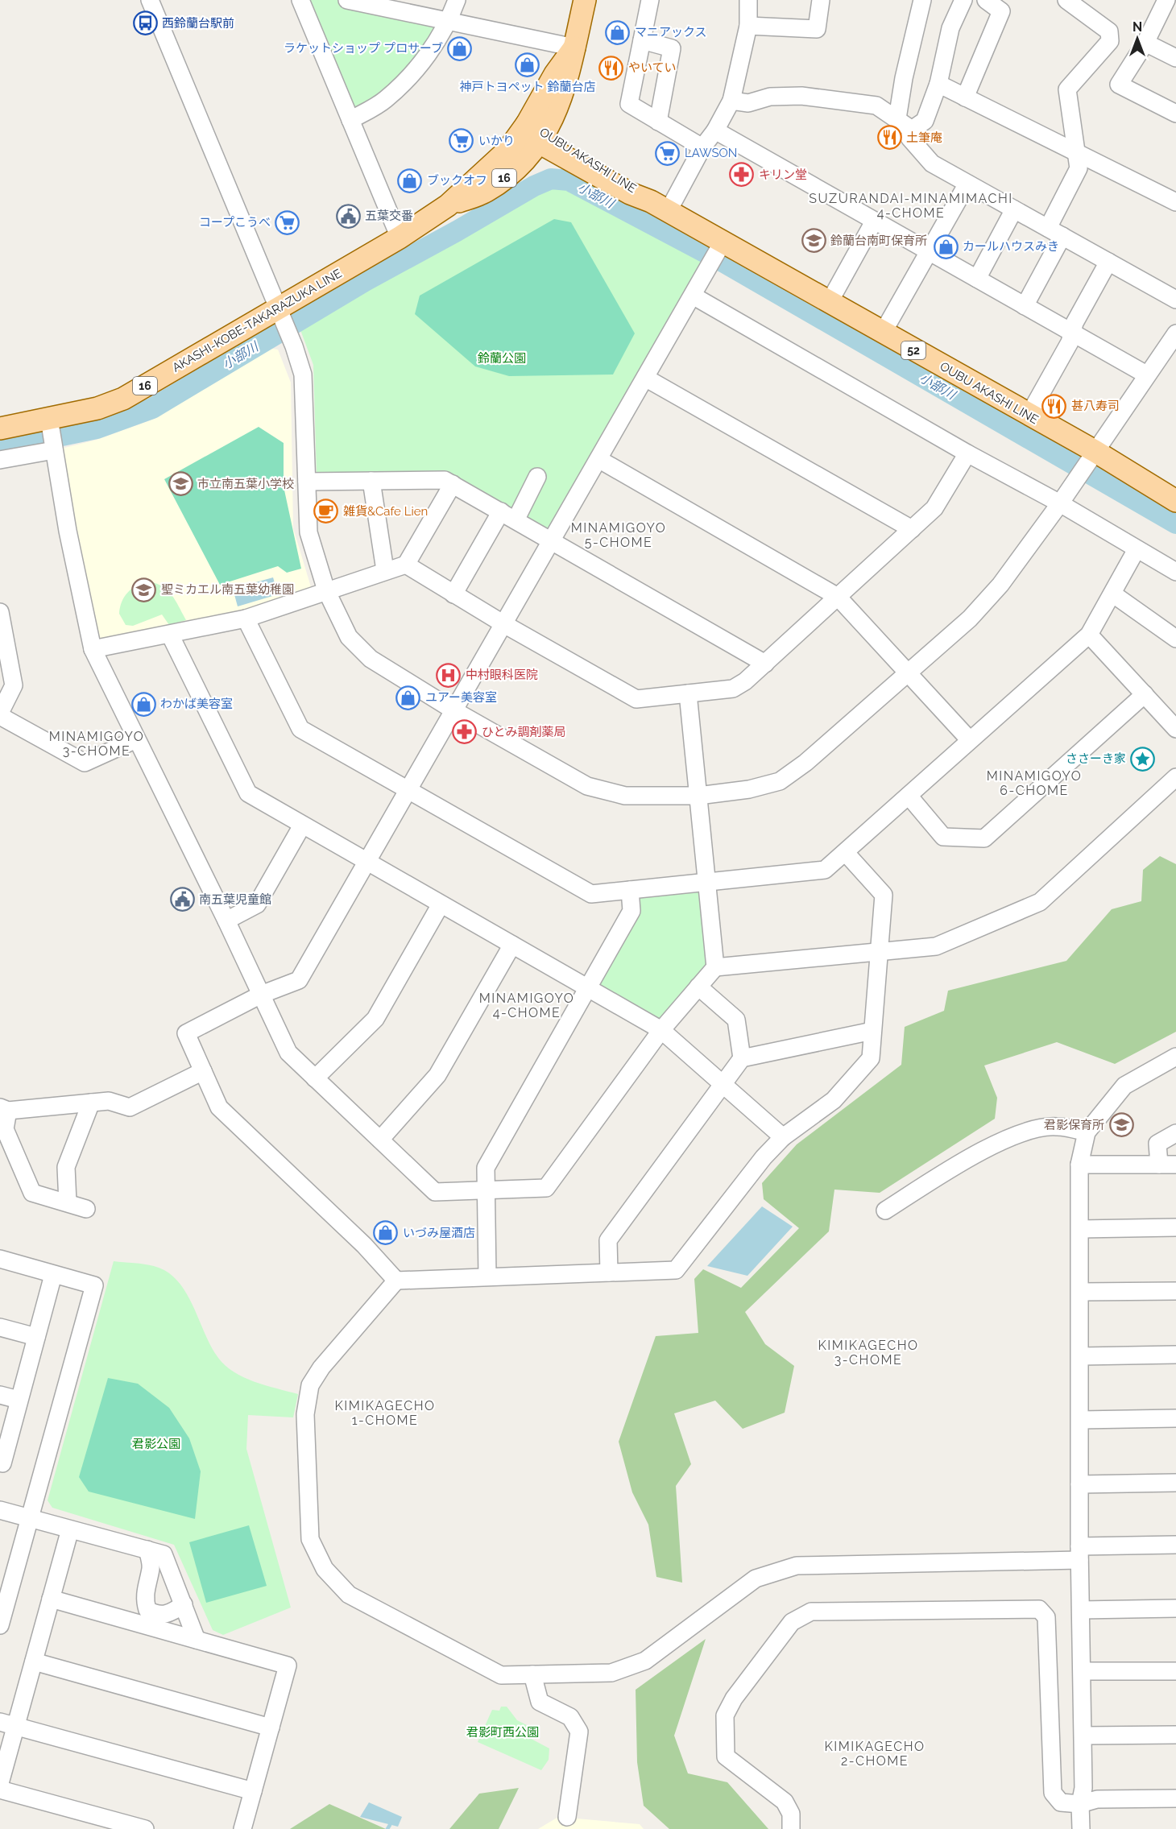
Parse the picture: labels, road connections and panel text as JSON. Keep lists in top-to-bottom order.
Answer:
{
  "streets": {
    "main road": [
      "OUBU AKASHI LINE",
      "16",
      "AKASHI-KOBE-TAKARAZUKA LINE",
      "52"
    ]
  },
  "crossings": [
    ["OUBU AKASHI LINE", "AKASHI-KOBE-TAKARAZUKA LINE"]
  ],
  "districts": [
    "SUZURANDAI-MINAMIMACHI 4-CHOME",
    "MINAMIGOYO 5-CHOME",
    "MINAMIGOYO 3-CHOME",
    "MINAMIGOYO 6-CHOME",
    "MINAMIGOYO 4-CHOME",
    "KIMIKAGECHO 3-CHOME",
    "KIMIKAGECHO 1-CHOME",
    "KIMIKAGECHO 2-CHOME"
  ],
  "water": ["小部川"],
  "parks": ["鈴蘭公園", "君影公園", "君影町西公園"],
  "places": {
    "bus stop": ["西鈴蘭台駅前"],
    "shop": [
      "マニアックス",
      "ラケットショップ プロサーブ",
      "神戸トヨペット 鈴蘭台店",
      "ブックオフ",
      "カールハウスみき",
      "ユアー美容室",
      "わかば美容室",
      "いづみ屋酒店"
    ],
    "restaurant": ["やいてい", "土筆庵", "甚八寿司"],
    "supermarket": ["いかり", "LAWSON", "コープこうべ"],
    "pharmacy": ["キリン堂", "ひとみ調剤薬局"],
    "public building": ["五葉交番", "南五葉児童館"],
    "school or university": [
      "鈴蘭台南町保育所",
      "市立南五葉小学校",
      "聖ミカエル南五葉幼稚園",
      "君影保育所"
    ],
    "cafe": ["雑貨&Cafe Lien"],
    "hospital": ["中村眼科医院"],
    "place": ["ささーき家"]
  },
  "north": "top"
}
